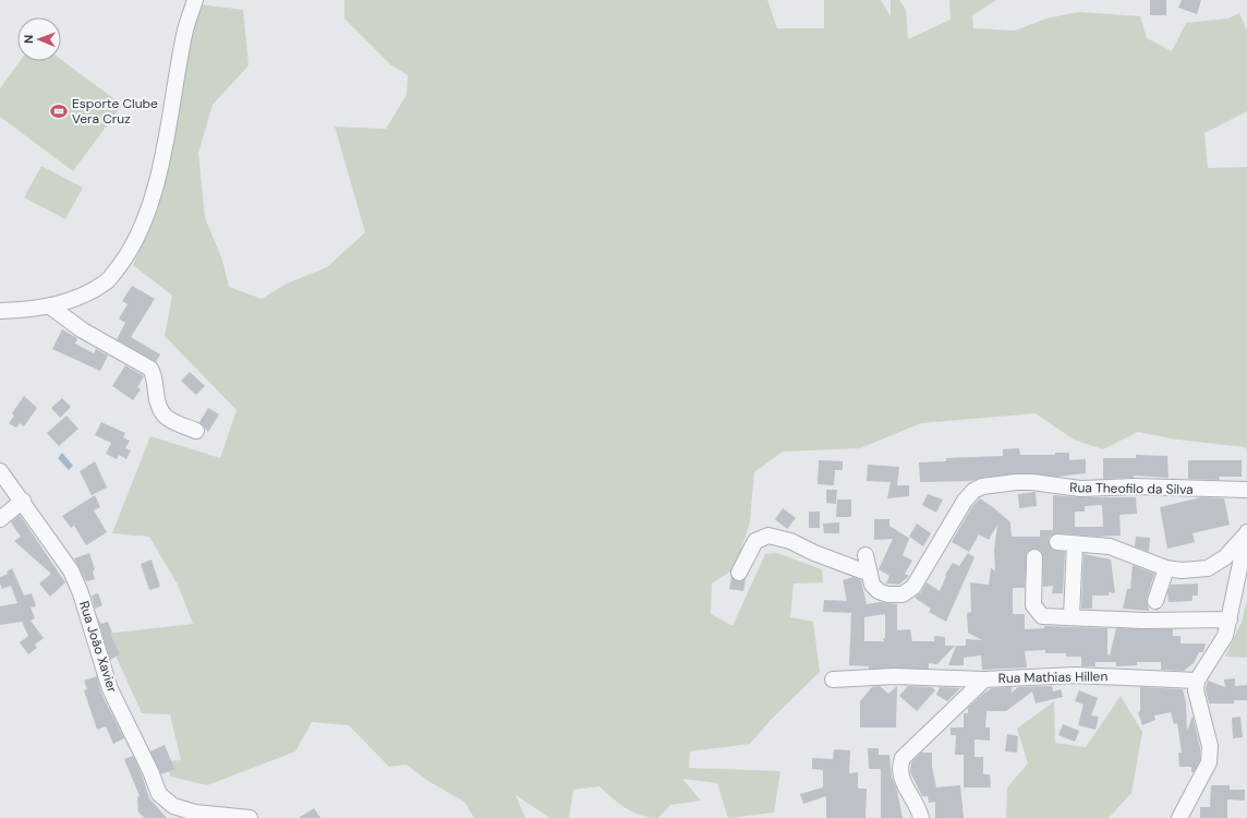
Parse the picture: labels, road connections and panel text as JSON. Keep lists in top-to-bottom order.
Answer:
{
  "streets": {
    "street": ["Rua Theofilo da Silva", "Rua João Xavier", "Rua Mathias Hillen"]
  },
  "places": {
    "sports": ["Esporte Clube Vera Cruz"]
  },
  "north": "left"
}
